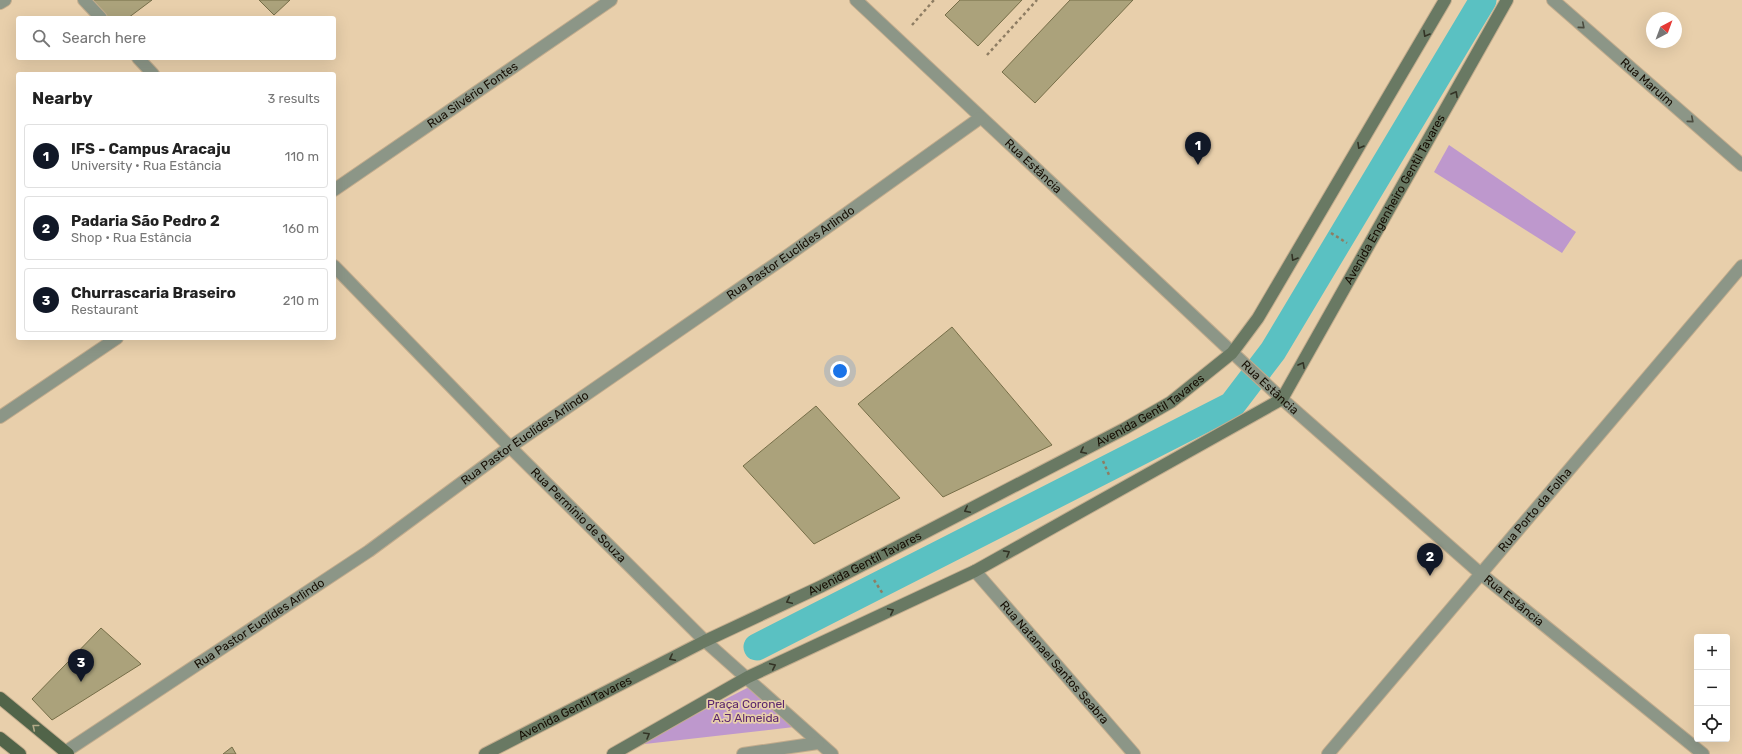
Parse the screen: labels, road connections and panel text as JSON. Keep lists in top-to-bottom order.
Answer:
{
  "streets": {
    "main road": ["Avenida Engenheiro Gentil Tavares", "Avenida Gentil Tavares"],
    "street": [
      "Rua Maruim",
      "Rua Silvério Fontes",
      "Rua Estância",
      "Rua Pastor Euclídes Arlindo",
      "Rua Porto da Folha",
      "Rua Permínio de Souza",
      "Rua Natanael Santos Seabra"
    ]
  },
  "crossings": [
    ["Rua Estância", "Avenida Engenheiro Gentil Tavares"],
    ["Rua Estância", "Rua Pastor Euclídes Arlindo"],
    ["Rua Estância", "Avenida Gentil Tavares"],
    ["Rua Estância", "Rua Porto da Folha"],
    ["Rua Pastor Euclídes Arlindo", "Rua Permínio de Souza"],
    ["Avenida Gentil Tavares", "Rua Permínio de Souza"]
  ],
  "one_way": ["Rua Maruim"],
  "parks": ["Praça Coronel A.J Almeida"],
  "north": "top right",
  "page": {
    "search": "Search here",
    "heading": ["Nearby", "3 results"],
    "list": [
      {
        "mark": "1",
        "name": "IFS - Campus Aracaju",
        "note": "University · Rua Estância",
        "value": "110 m"
      },
      {
        "mark": "2",
        "name": "Padaria São Pedro 2",
        "note": "Shop · Rua Estância",
        "value": "160 m"
      },
      {
        "mark": "3",
        "name": "Churrascaria Braseiro",
        "note": "Restaurant",
        "value": "210 m"
      }
    ],
    "pins": ["1", "2", "3"],
    "map_buttons": ["+", "−"]
  }
}
